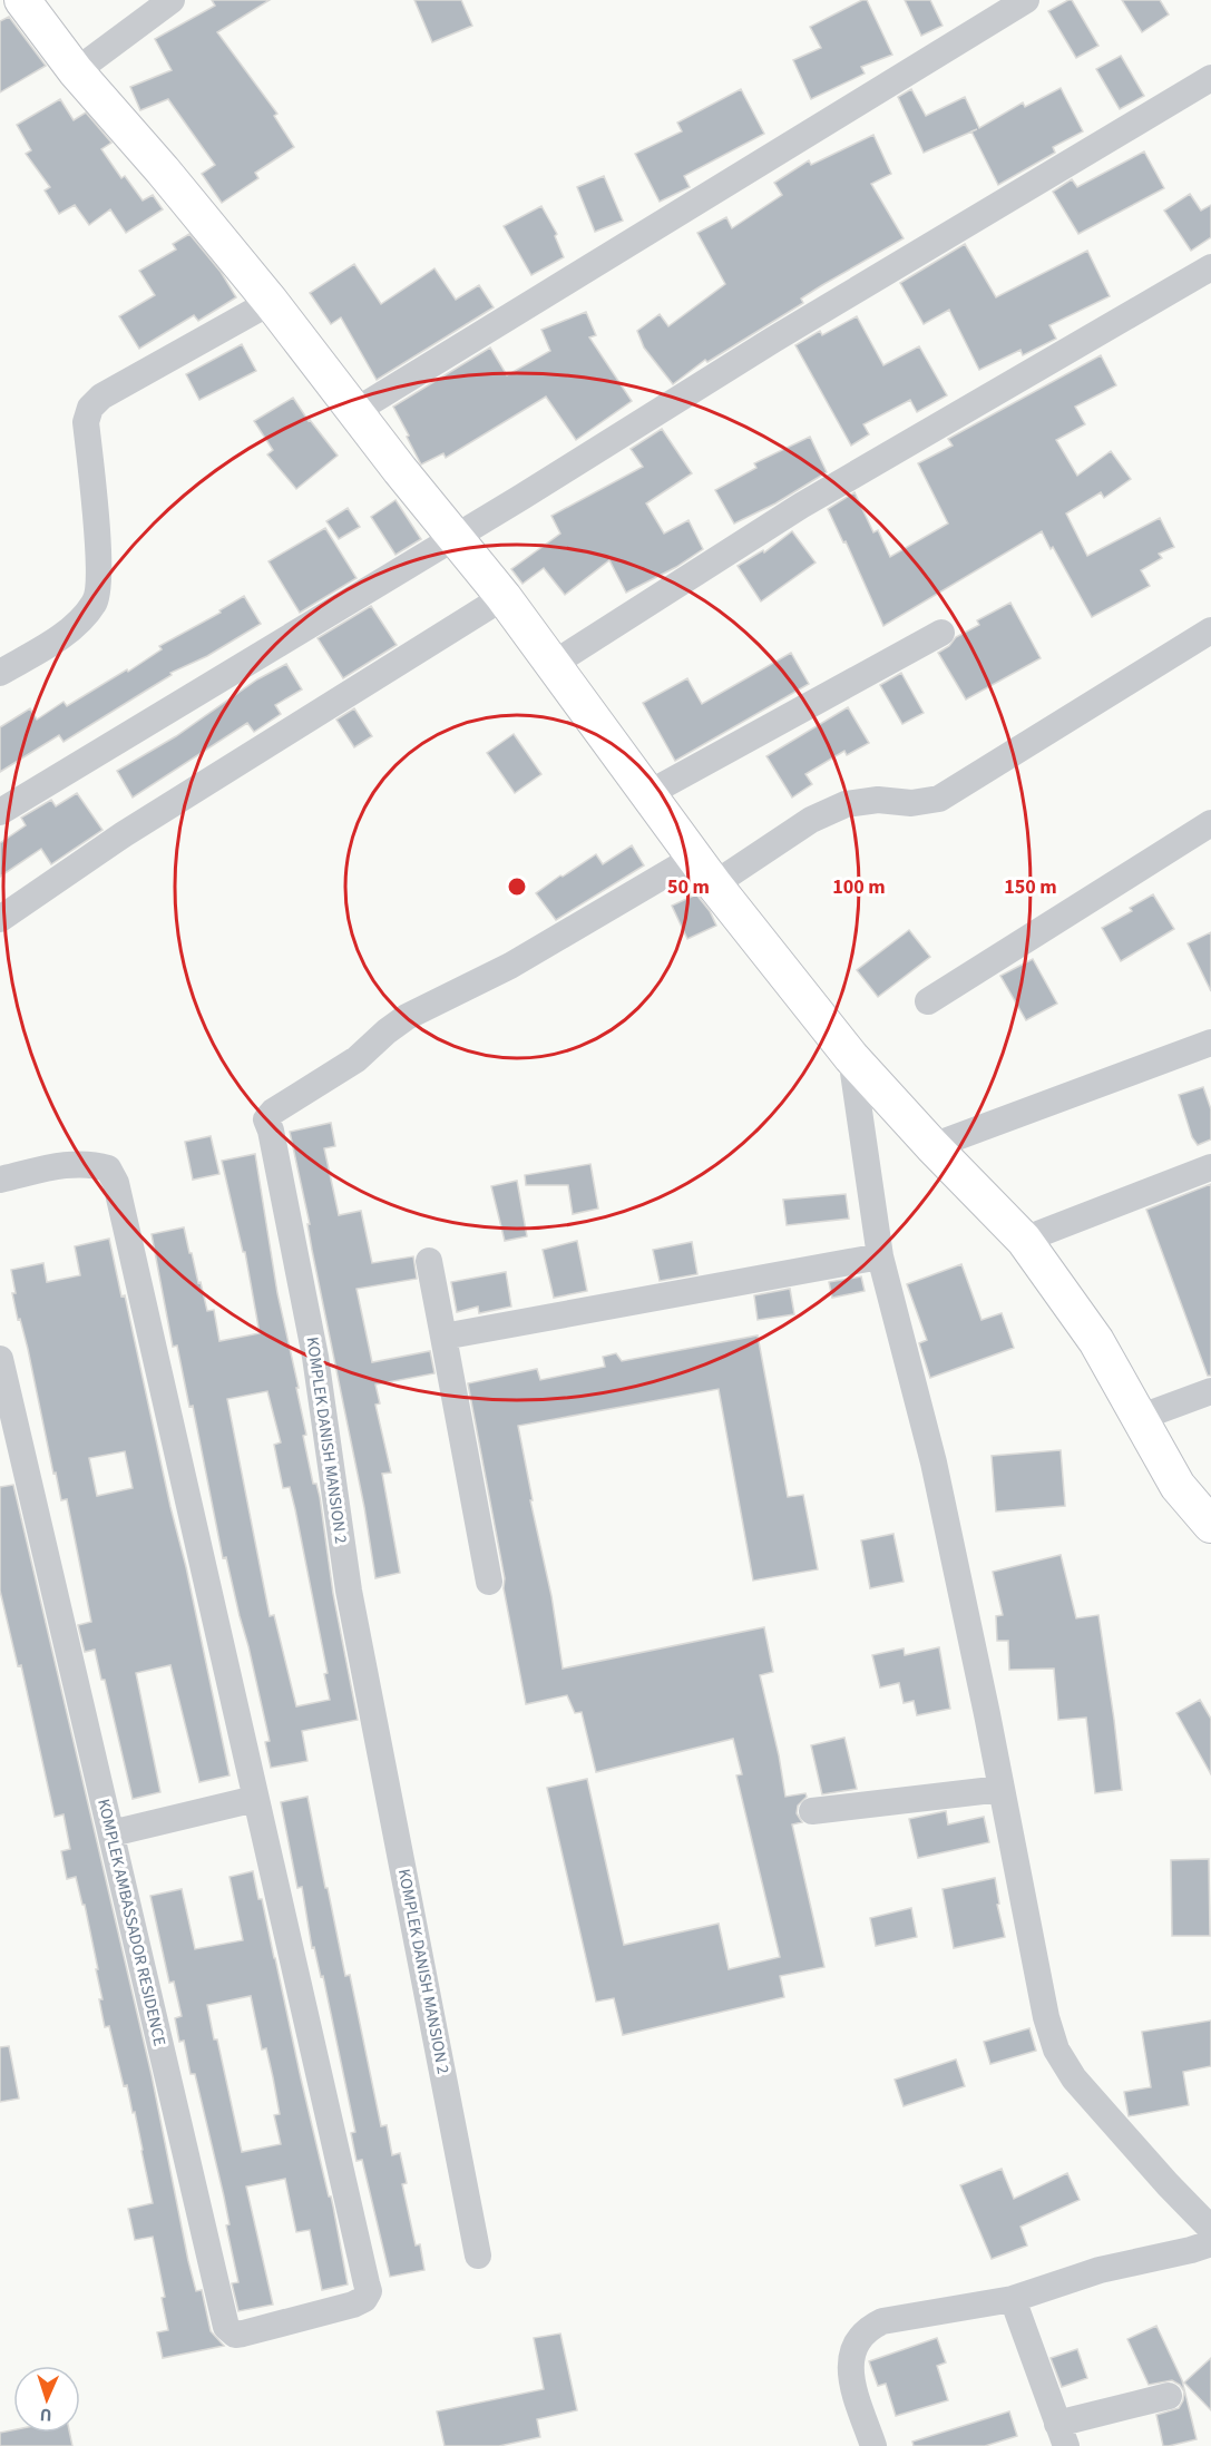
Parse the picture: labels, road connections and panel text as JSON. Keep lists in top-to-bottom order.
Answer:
{
  "streets": {
    "street": ["KOMPLEK DANISH MANSION 2", "KOMPLEK AMBASSADOR RESIDENCE"]
  },
  "north": "bottom",
  "rings": ["50 m", "100 m", "150 m"]
}
